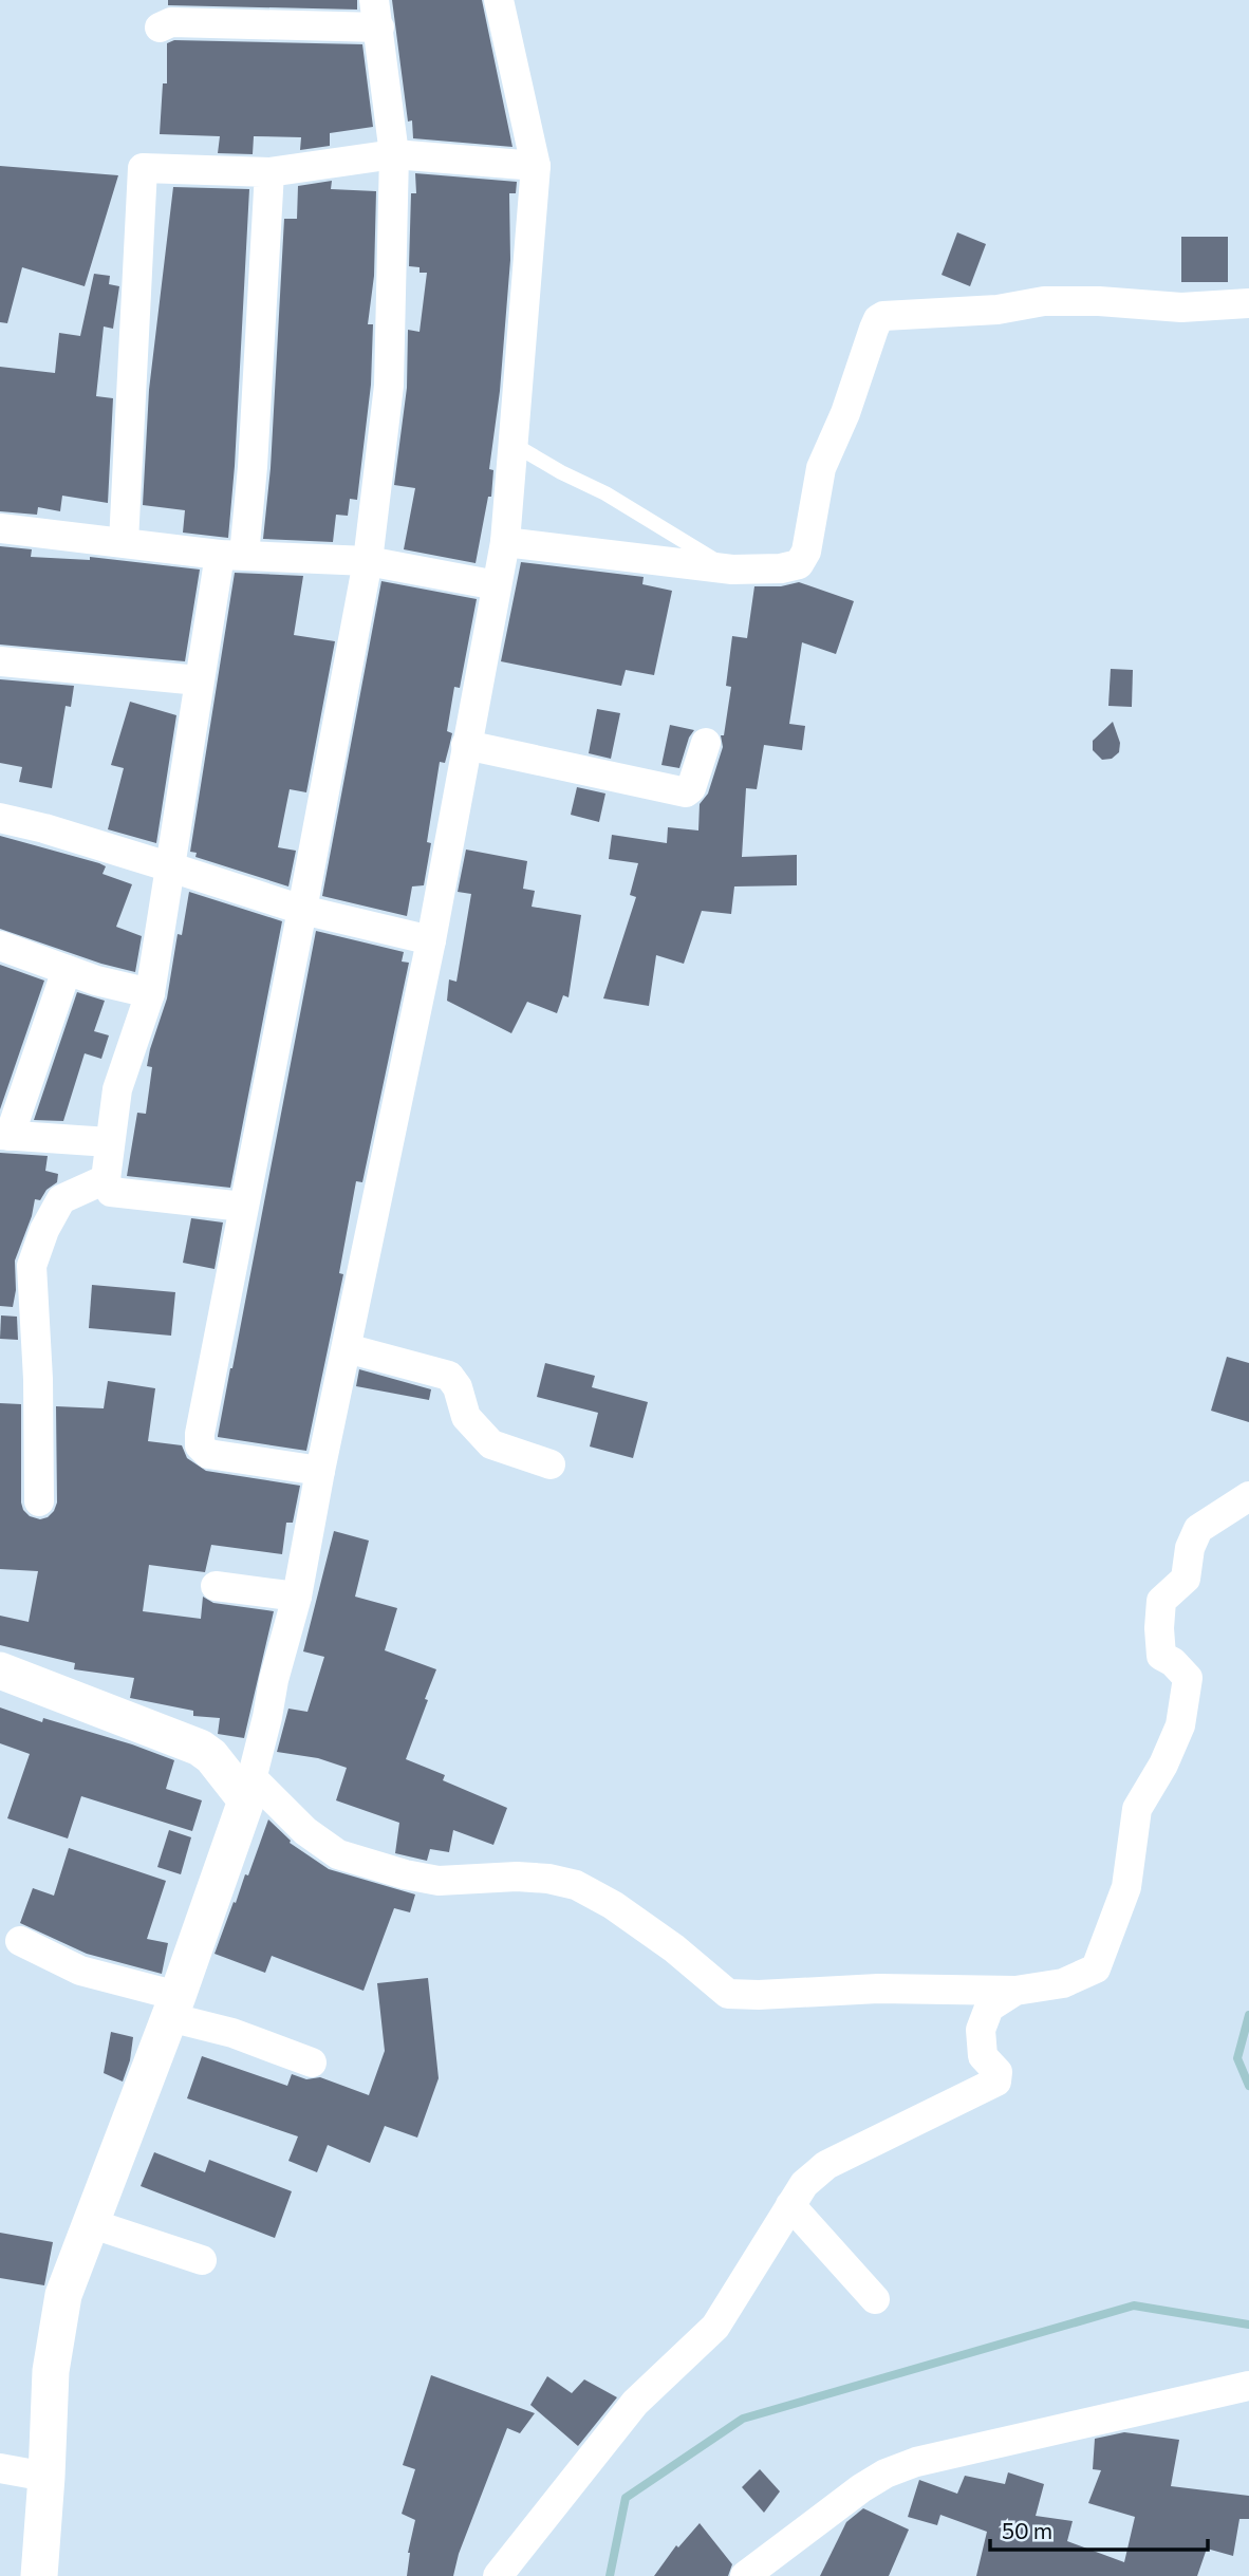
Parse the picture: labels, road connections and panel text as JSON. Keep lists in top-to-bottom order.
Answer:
{
  "scale_bar": "50 m"
}
